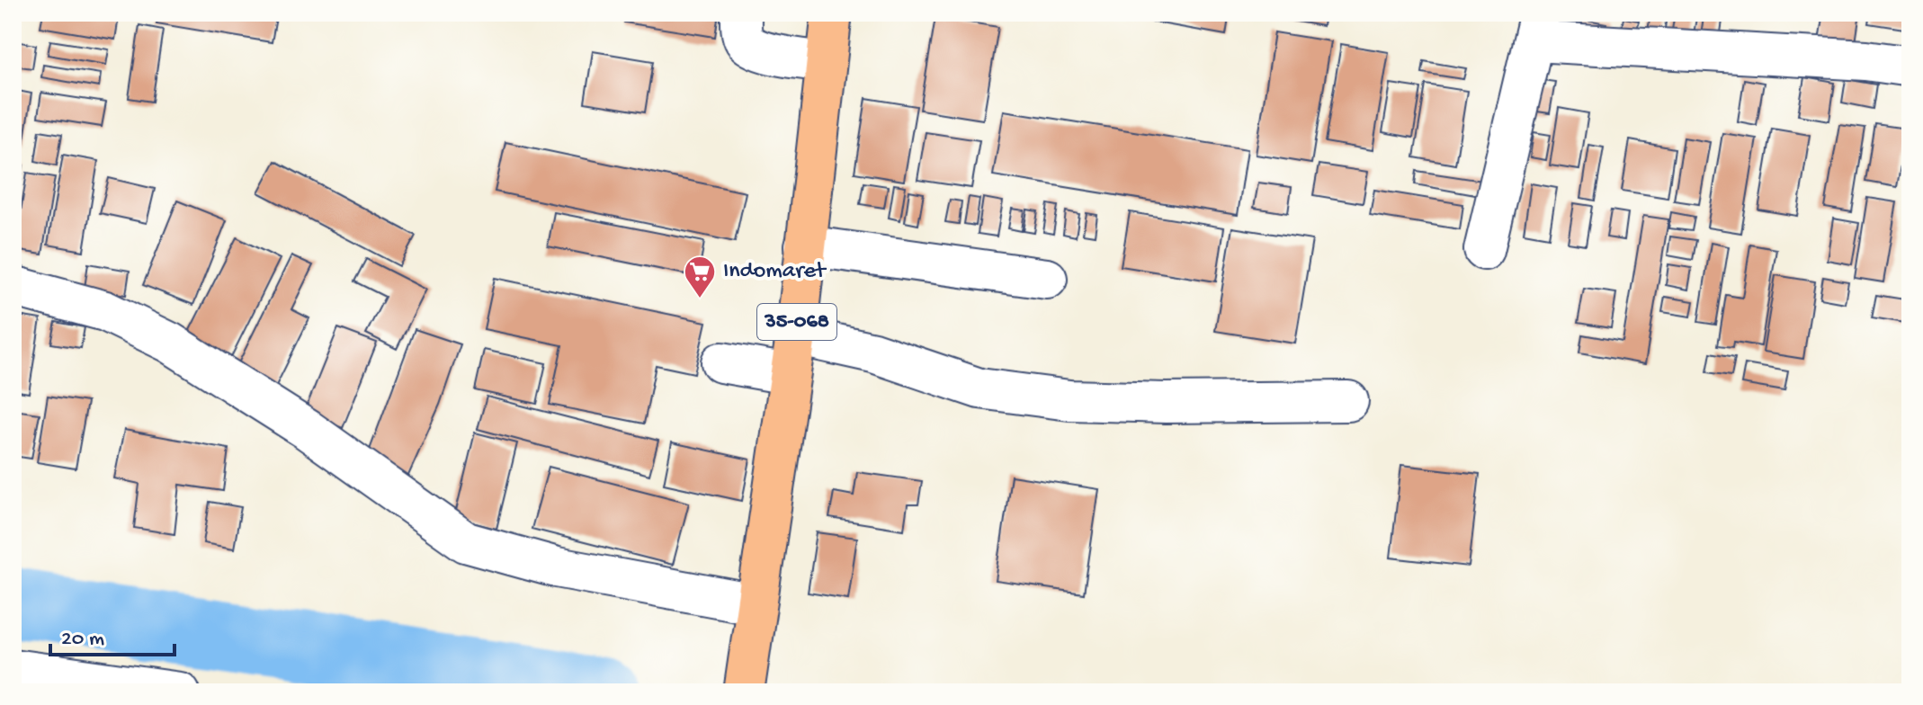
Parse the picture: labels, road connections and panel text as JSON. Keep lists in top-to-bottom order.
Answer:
{
  "streets": {
    "main road": ["35-068"]
  },
  "places": {
    "supermarket": ["Indomaret"]
  },
  "scale_bar": "20 m"
}
